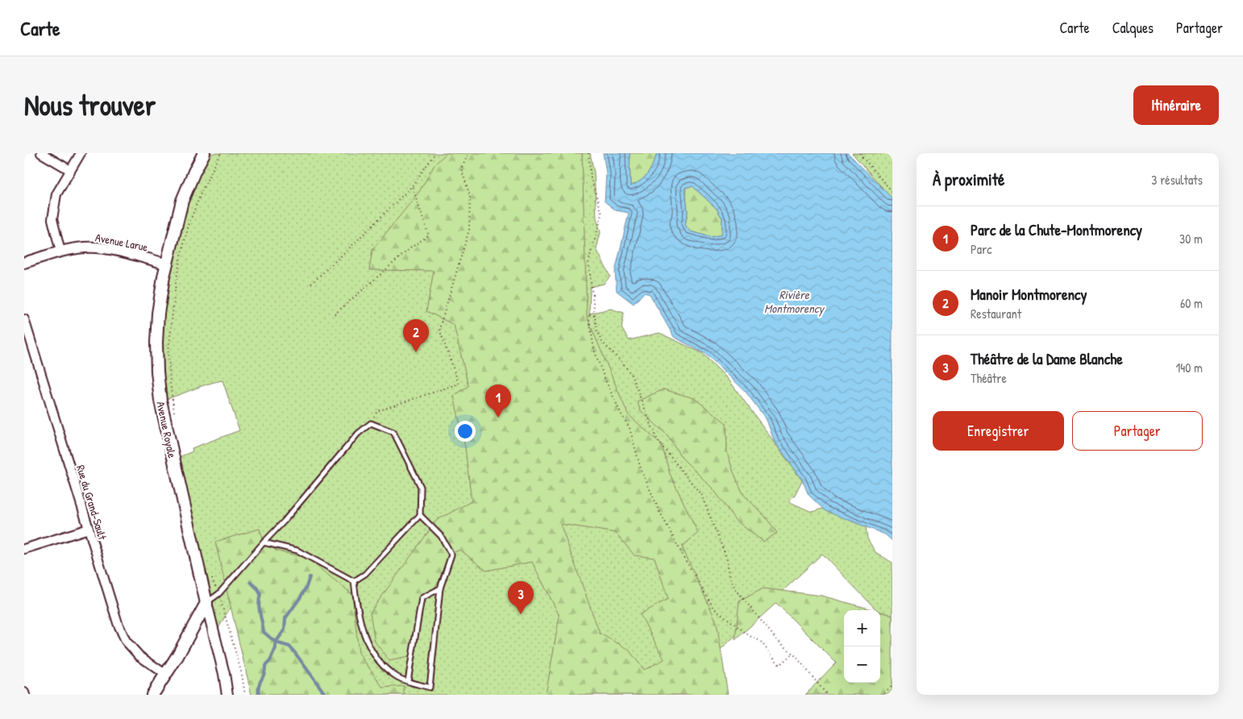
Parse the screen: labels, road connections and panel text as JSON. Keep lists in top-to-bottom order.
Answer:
{
  "streets": {
    "main road": ["Avenue Royale"],
    "street": ["Avenue Larue", "Rue du Grand-Sault"]
  },
  "crossings": [
    ["Avenue Larue", "Avenue Royale"]
  ],
  "water": ["Rivière Montmorency"],
  "page": {
    "header": "Carte",
    "nav": ["Carte", "Calques", "Partager"],
    "buttons": [
      "Itinéraire",
      ["Enregistrer", "Partager"]
    ],
    "title": "Nous trouver",
    "heading": ["À proximité", "3 résultats"],
    "list": [
      {
        "mark": "1",
        "name": "Parc de la Chute-Montmorency",
        "note": "Parc",
        "value": "30 m"
      },
      {
        "mark": "2",
        "name": "Manoir Montmorency",
        "note": "Restaurant",
        "value": "60 m"
      },
      {
        "mark": "3",
        "name": "Théâtre de la Dame Blanche",
        "note": "Théâtre",
        "value": "140 m"
      }
    ],
    "pins": ["2", "1", "3"],
    "map_buttons": ["+", "−"]
  }
}
